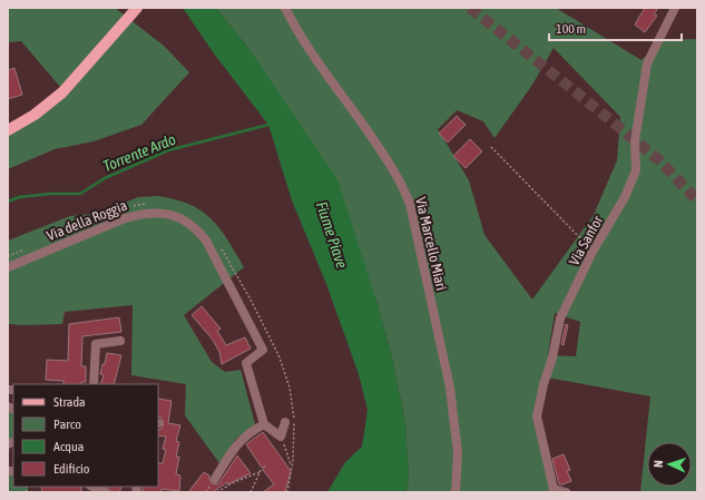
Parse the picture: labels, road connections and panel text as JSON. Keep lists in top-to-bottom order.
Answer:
{
  "streets": {
    "street": ["Via della Roggia", "Via Sanfor", "Via Marcello Miari"]
  },
  "water": ["Torrente Ardo", "Fiume Piave"],
  "legend": [
    "Strada",
    "Parco",
    "Acqua",
    "Edificio"
  ],
  "scale_bar": "100 m",
  "north": "left"
}
